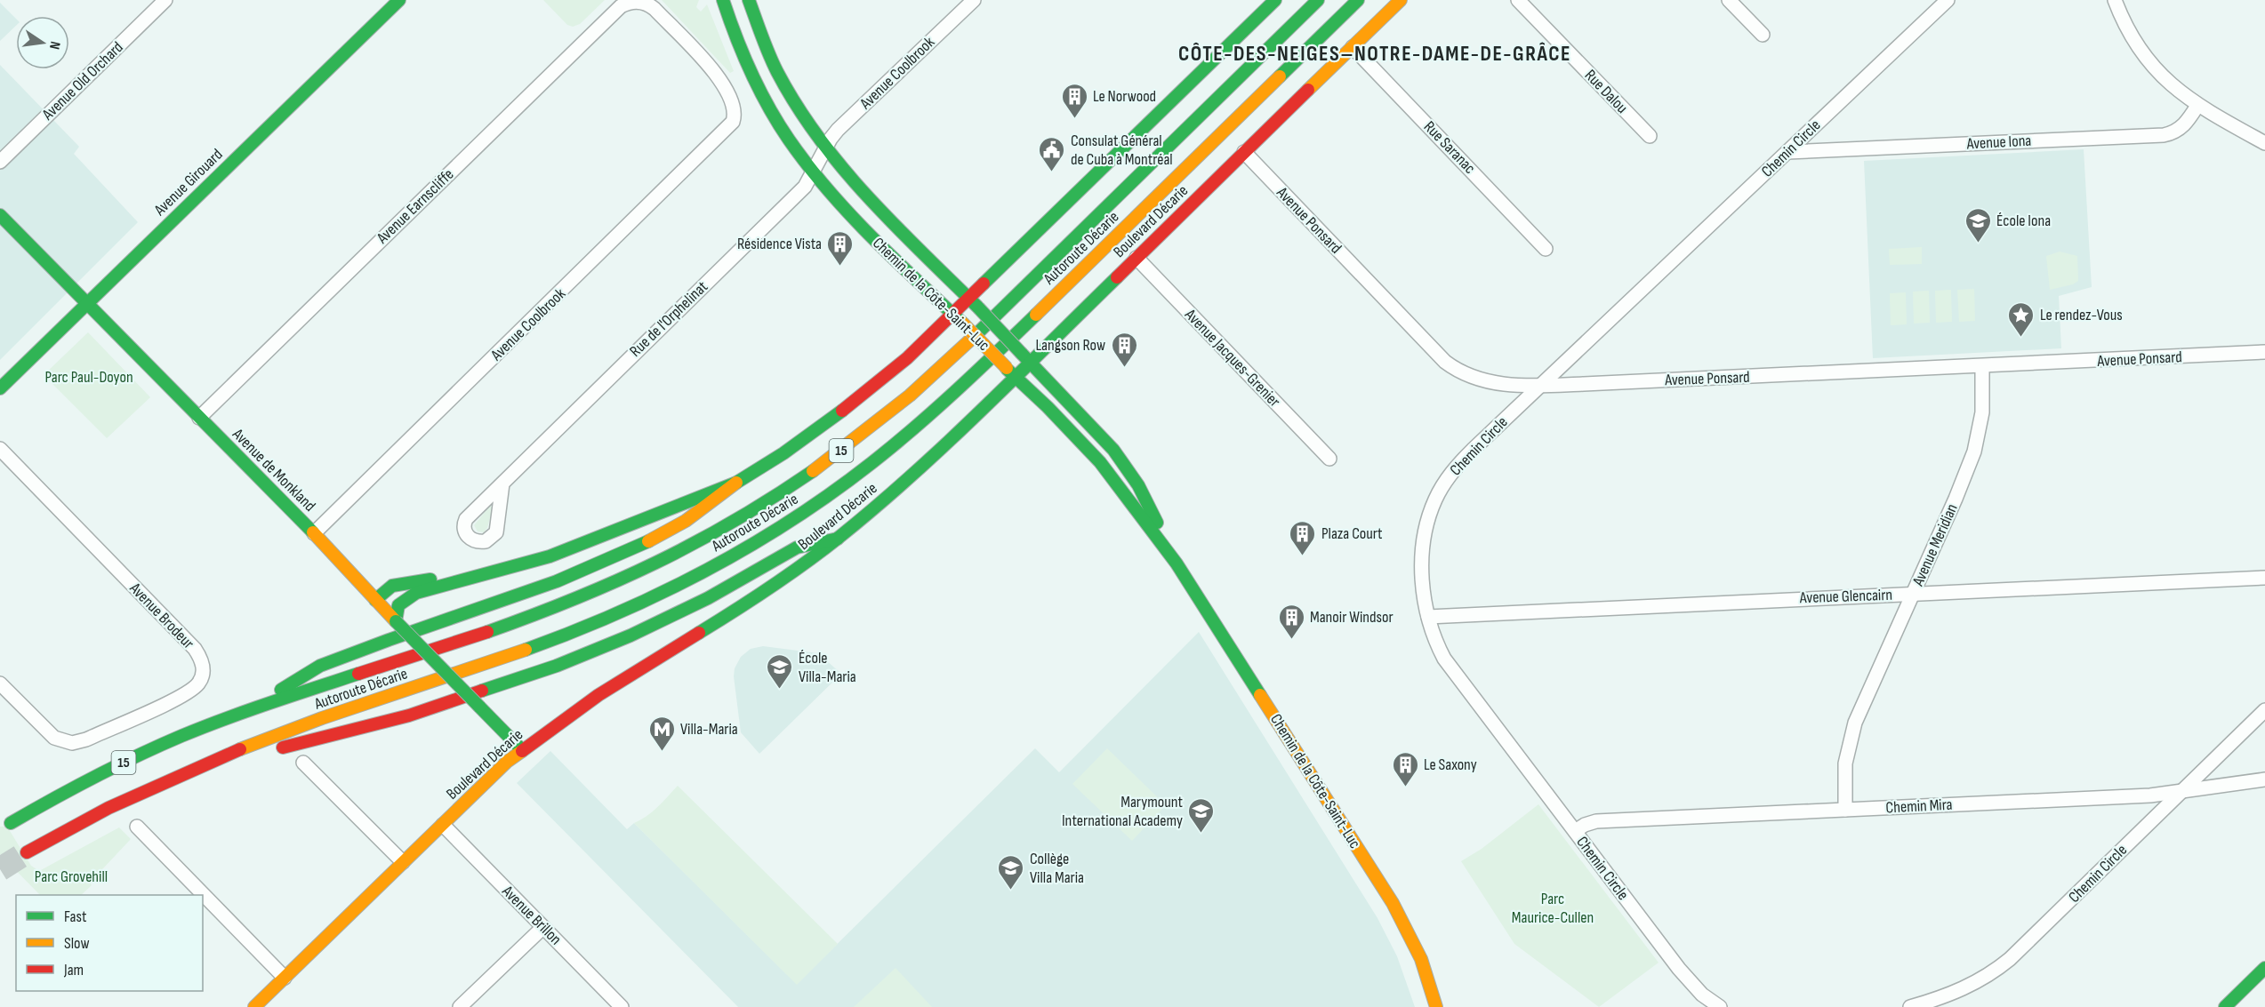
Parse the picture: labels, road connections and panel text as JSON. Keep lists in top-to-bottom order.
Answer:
{
  "streets": {
    "main road": [
      "Avenue Girouard",
      "Boulevard Décarie",
      "Autoroute Décarie",
      "Chemin de la Côte-Saint-Luc",
      "15",
      "Avenue de Monkland"
    ],
    "street": [
      "Avenue Coolbrook",
      "Avenue Old Orchard",
      "Rue Dalou",
      "Avenue Iona",
      "Rue Saranac",
      "Chemin Circle",
      "Avenue Earnscliffe",
      "Avenue Ponsard",
      "Rue de l'Orphelinat",
      "Avenue Jacques-Grenier",
      "Avenue Meridian",
      "Avenue Glencairn",
      "Avenue Brodeur",
      "Chemin Mira",
      "Avenue Brillon"
    ]
  },
  "crossings": [
    ["Avenue Coolbrook", "Avenue Earnscliffe"],
    ["Avenue Coolbrook", "Chemin de la Côte-Saint-Luc"],
    ["Avenue Coolbrook", "Rue de l'Orphelinat"],
    ["Avenue Coolbrook", "Avenue de Monkland"],
    ["Avenue Iona", "Chemin Circle"],
    ["Rue Saranac", "Boulevard Décarie"],
    ["Chemin Circle", "Avenue Ponsard"],
    ["Chemin Circle", "Avenue Glencairn"],
    ["Chemin Circle", "Chemin Mira"],
    ["Avenue Girouard", "Avenue de Monkland"],
    ["Avenue Earnscliffe", "Avenue de Monkland"],
    ["Avenue Ponsard", "Boulevard Décarie"],
    ["Avenue Ponsard", "Avenue Meridian"],
    ["Boulevard Décarie", "Chemin de la Côte-Saint-Luc"],
    ["Boulevard Décarie", "Avenue Jacques-Grenier"],
    ["Boulevard Décarie", "Avenue de Monkland"],
    ["Boulevard Décarie", "Avenue Brillon"],
    ["Chemin de la Côte-Saint-Luc", "Rue de l'Orphelinat"],
    ["Avenue Meridian", "Avenue Glencairn"],
    ["Avenue Meridian", "Chemin Mira"]
  ],
  "districts": ["CÔTE-DES-NEIGES–NOTRE-DAME-DE-GRÂCE"],
  "parks": ["Parc Paul-Doyon", "Parc Grovehill", "Parc Maurice-Cullen"],
  "places": {
    "building": [
      "Le Norwood",
      "Résidence Vista",
      "Langson Row",
      "Plaza Court",
      "Manoir Windsor",
      "Le Saxony"
    ],
    "public building": ["Consulat Général de Cuba à Montréal"],
    "school or university": [
      "École Iona",
      "École Villa-Maria",
      "Marymount International Academy",
      "Collège Villa Maria"
    ],
    "place": ["Le rendez-Vous"],
    "metro station": ["Villa-Maria"]
  },
  "legend": ["Fast", "Slow", "Jam"],
  "north": "right"
}
